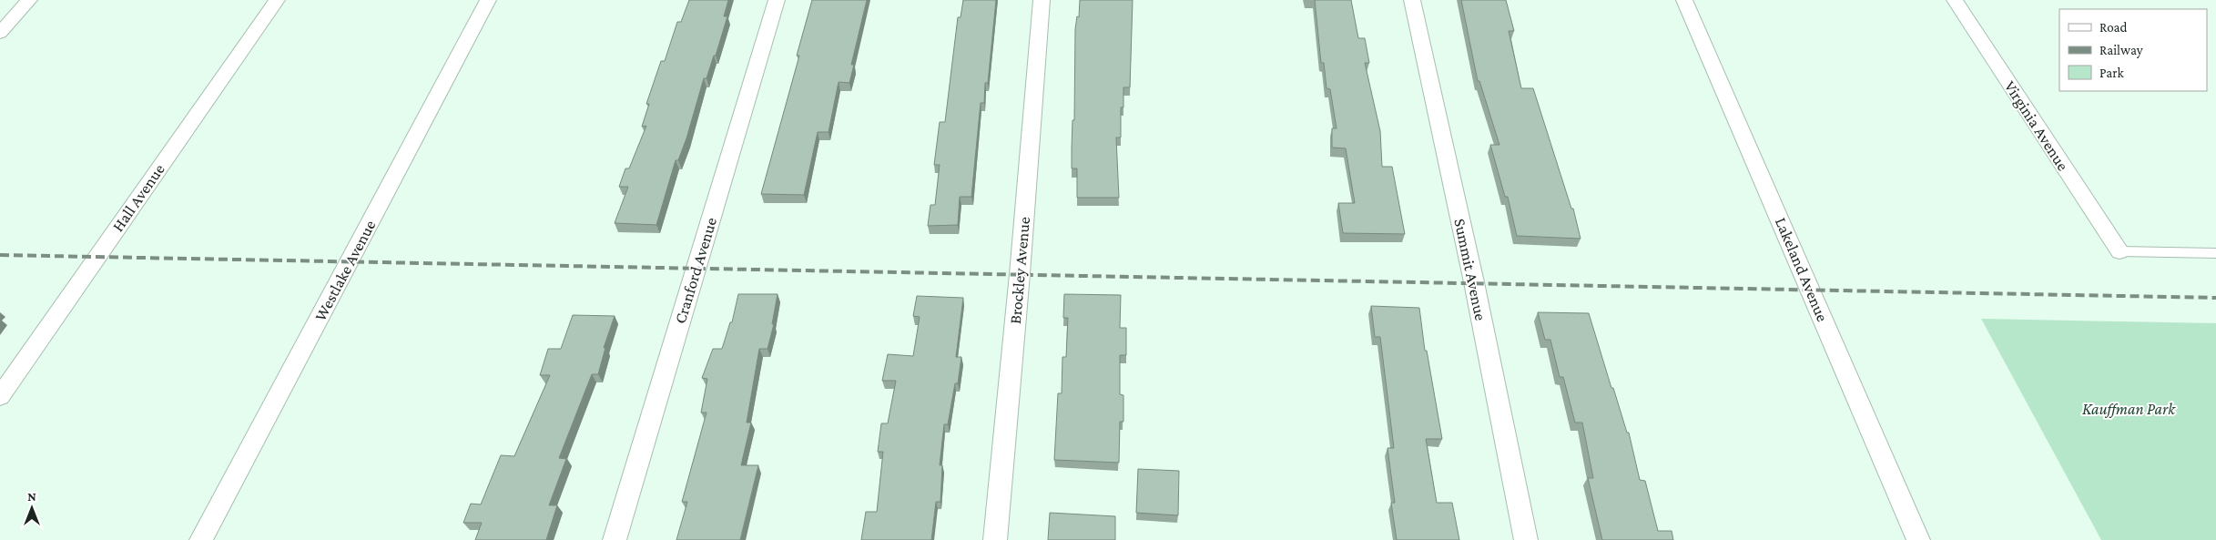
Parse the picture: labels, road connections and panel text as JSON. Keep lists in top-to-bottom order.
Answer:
{
  "streets": {
    "street": [
      "Virginia Avenue",
      "Hall Avenue",
      "Summit Avenue",
      "Lakeland Avenue",
      "Westlake Avenue",
      "Cranford Avenue",
      "Brockley Avenue"
    ]
  },
  "parks": ["Kauffman Park"],
  "legend": ["Road", "Railway", "Park"],
  "north": "top"
}
